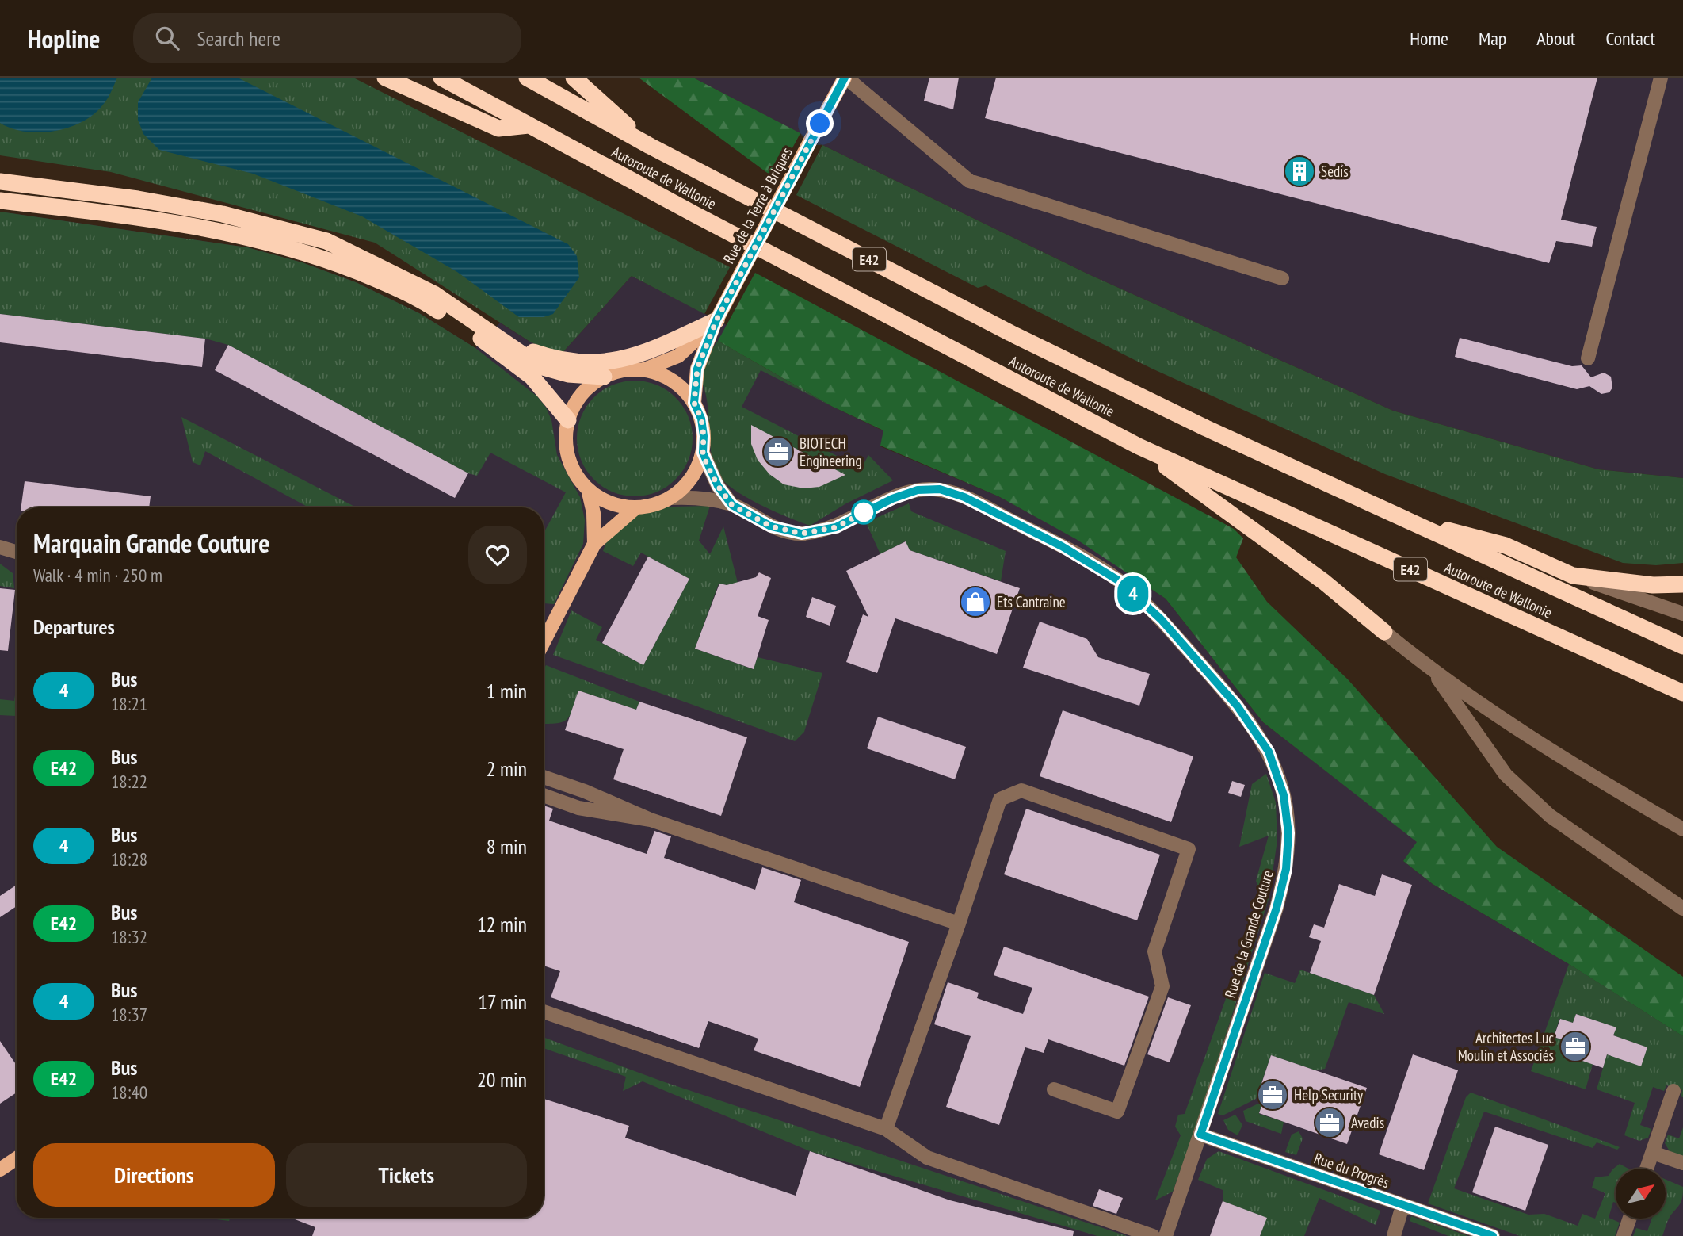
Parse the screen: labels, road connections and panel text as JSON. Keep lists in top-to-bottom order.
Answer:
{
  "streets": {
    "highway": ["Autoroute de Wallonie", "E42"],
    "main road": ["Rue de la Terre à Briques"],
    "street": ["Rue de la Grande Couture", "Rue du Progrès"]
  },
  "crossings": [
    ["Rue de la Terre à Briques", "Rue de la Grande Couture"],
    ["Rue de la Grande Couture", "Rue du Progrès"]
  ],
  "places": {
    "building": ["Sedis"],
    "office": [
      "BIOTECH Engineering",
      "Architectes Luc Moulin et Associés",
      "Help Security",
      "Avadis"
    ],
    "shop": ["Ets Cantraine"]
  },
  "lines": ["bus line 4"],
  "north": "top right",
  "page": {
    "header": "Hopline",
    "search": "Search here",
    "nav": [
      "Home",
      "Map",
      "About",
      "Contact"
    ],
    "on_map": "4",
    "heading": [
      ["Marquain Grande Couture", "Walk · 4 min · 250 m"],
      "Departures"
    ],
    "list": [
      {
        "mark": "4",
        "name": "Bus",
        "note": "18:21",
        "value": "1 min"
      },
      {
        "mark": "E42",
        "name": "Bus",
        "note": "18:22",
        "value": "2 min"
      },
      {
        "mark": "4",
        "name": "Bus",
        "note": "18:28",
        "value": "8 min"
      },
      {
        "mark": "E42",
        "name": "Bus",
        "note": "18:32",
        "value": "12 min"
      },
      {
        "mark": "4",
        "name": "Bus",
        "note": "18:37",
        "value": "17 min"
      },
      {
        "mark": "E42",
        "name": "Bus",
        "note": "18:40",
        "value": "20 min"
      }
    ],
    "buttons": ["Directions", "Tickets"]
  }
}
